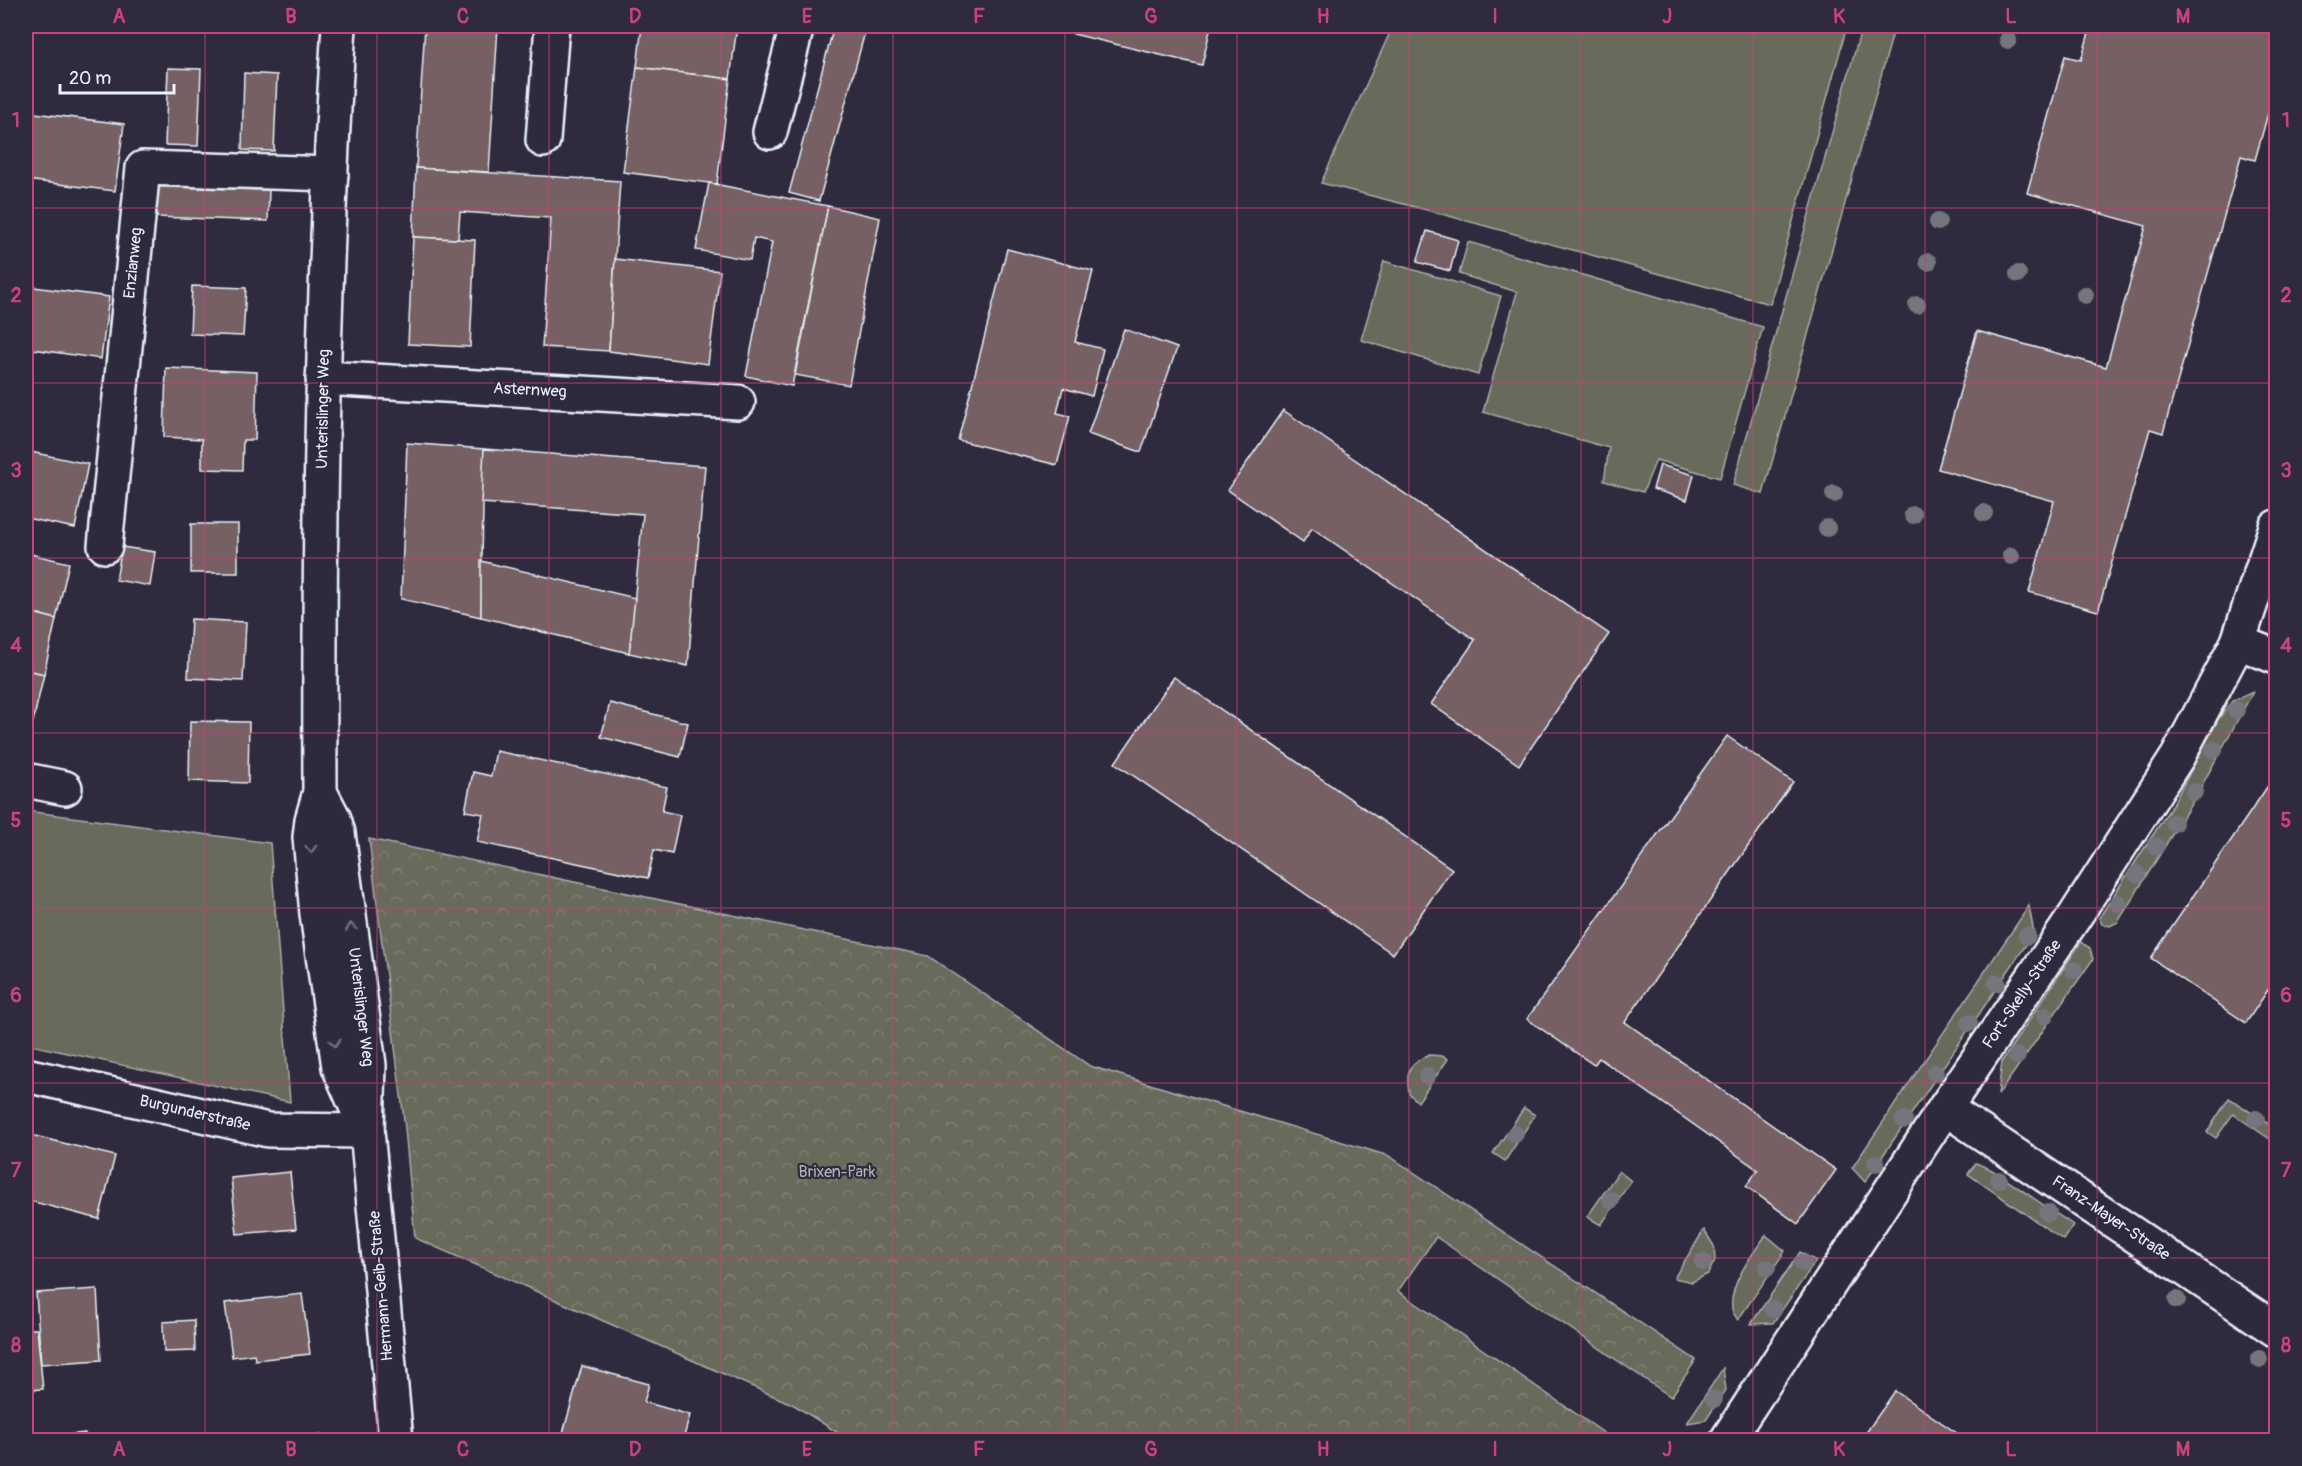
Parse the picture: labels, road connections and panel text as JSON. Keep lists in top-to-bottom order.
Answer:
{
  "streets": {
    "street": [
      "Enzianweg",
      "Asternweg",
      "Unterislinger Weg",
      "Fort-Skelly-Straße",
      "Burgunderstraße",
      "Franz-Mayer-Straße",
      "Hermann-Geib-Straße"
    ]
  },
  "crossings": [
    ["Enzianweg", "Unterislinger Weg"],
    ["Asternweg", "Unterislinger Weg"],
    ["Unterislinger Weg", "Burgunderstraße"],
    ["Unterislinger Weg", "Hermann-Geib-Straße"],
    ["Fort-Skelly-Straße", "Franz-Mayer-Straße"],
    ["Burgunderstraße", "Hermann-Geib-Straße"]
  ],
  "parks": ["Brixen-Park"],
  "scale_bar": "20 m",
  "grid": {
    "columns": [
      "A",
      "B",
      "C",
      "D",
      "E",
      "F",
      "G",
      "H",
      "I",
      "J",
      "K",
      "L",
      "M"
    ],
    "rows": [
      "1",
      "2",
      "3",
      "4",
      "5",
      "6",
      "7",
      "8"
    ]
  }
}
